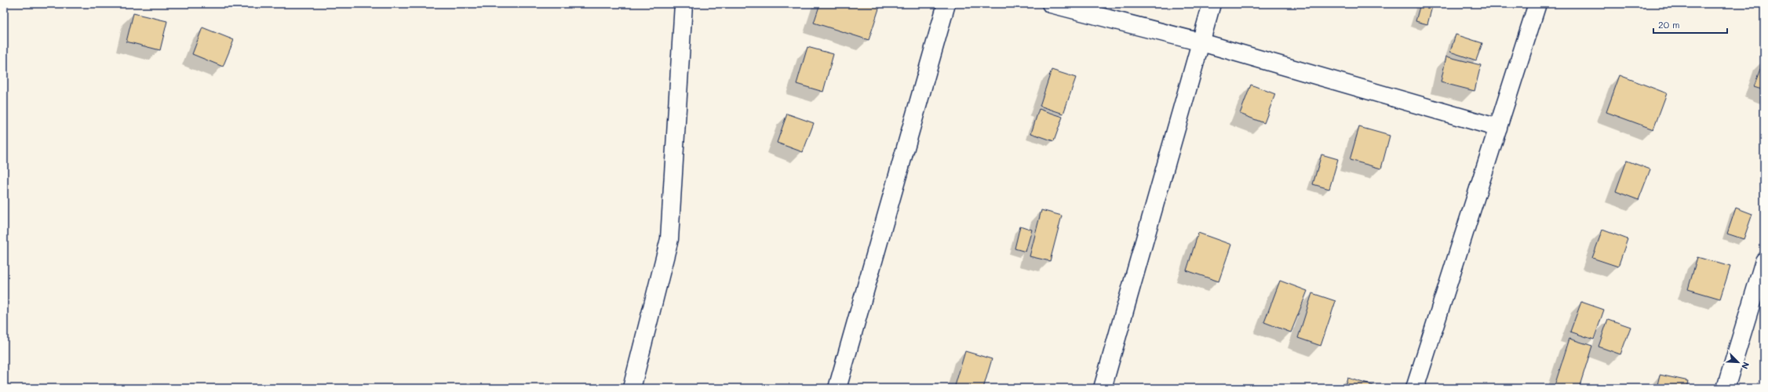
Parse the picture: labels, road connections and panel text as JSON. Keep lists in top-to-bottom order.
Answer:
{
  "scale_bar": "20 m",
  "north": "bottom right"
}
